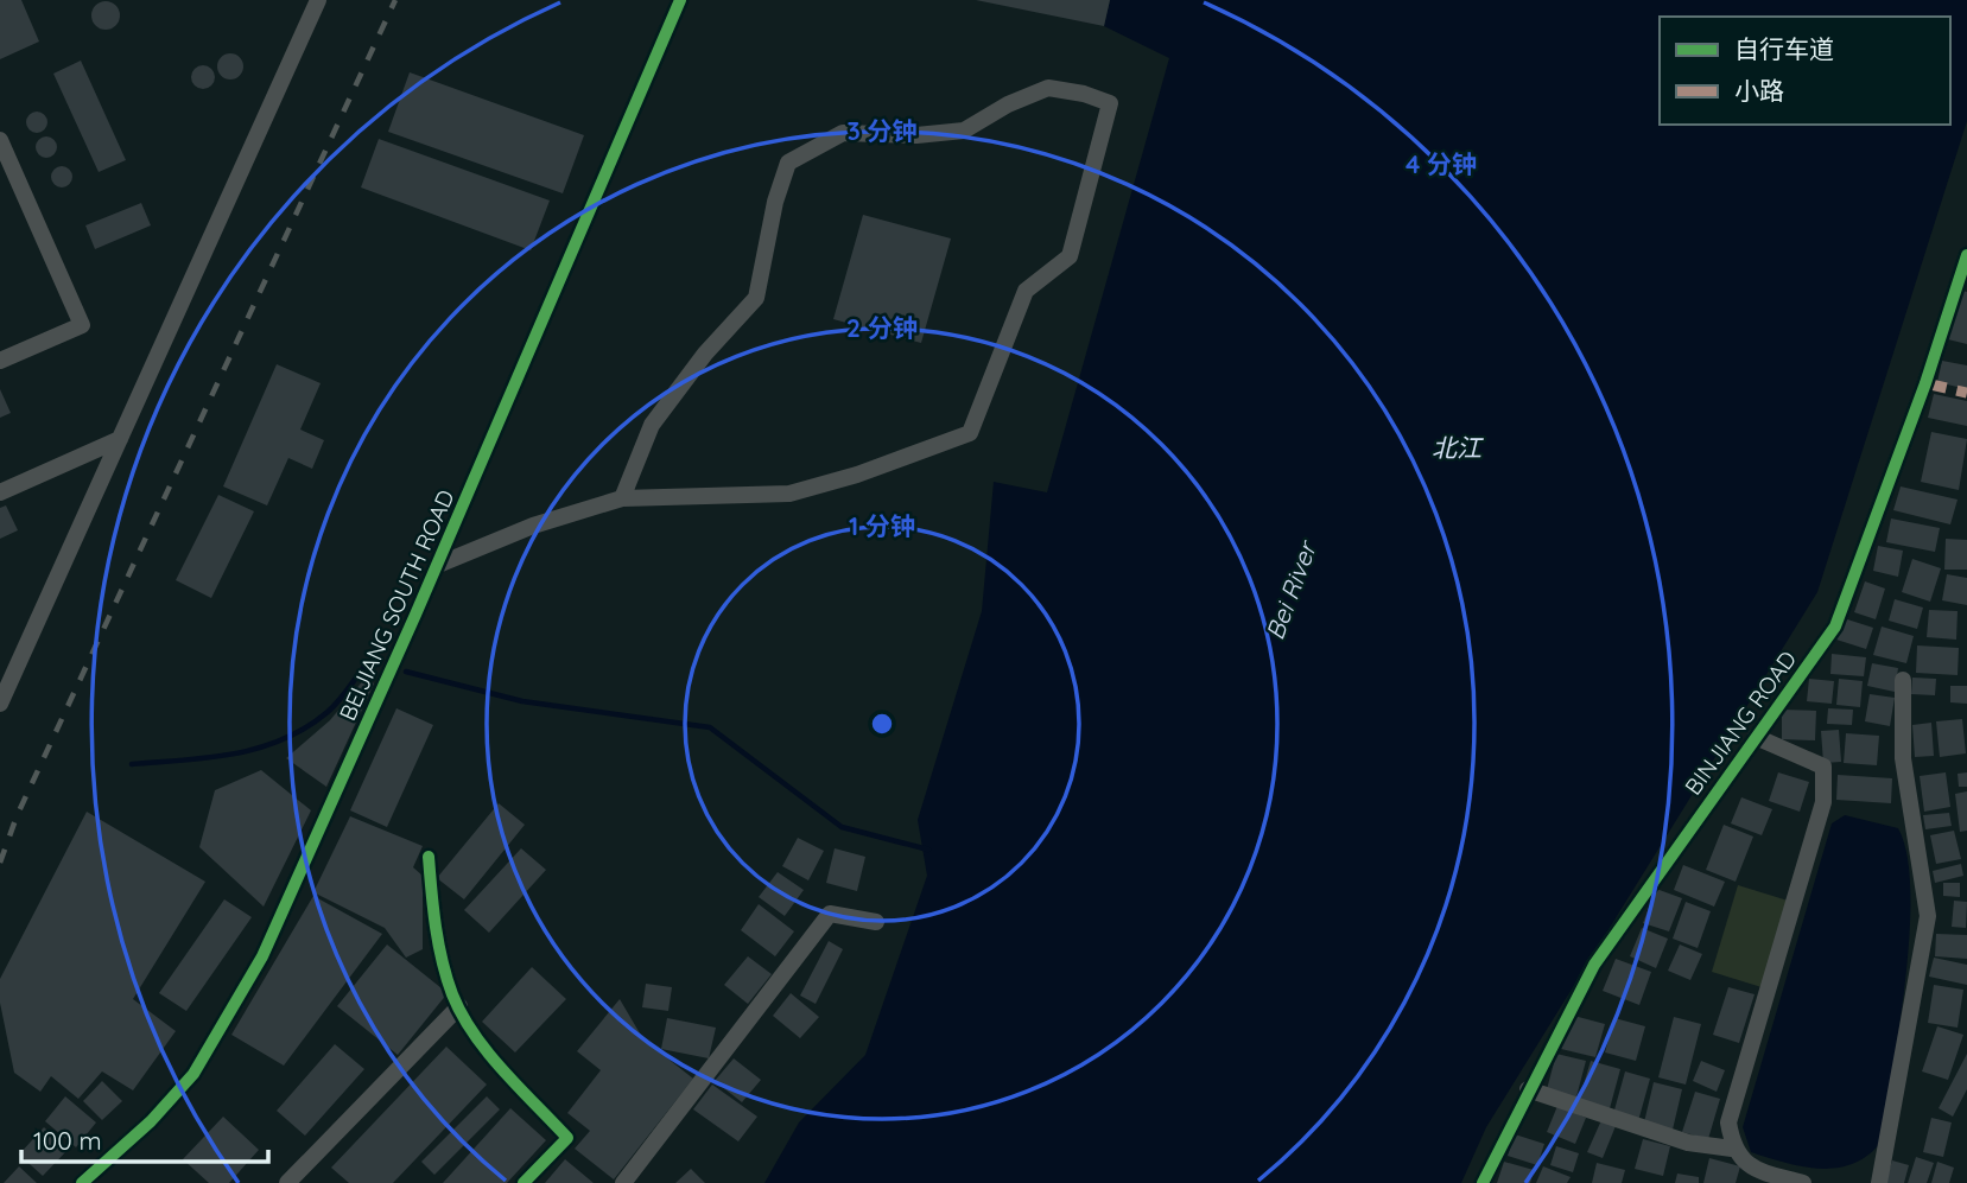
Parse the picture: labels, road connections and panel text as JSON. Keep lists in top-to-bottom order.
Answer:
{
  "streets": {
    "street": ["BEIJIANG SOUTH ROAD", "BINJIANG ROAD"]
  },
  "water": ["北江", "Bei River"],
  "legend": ["自行车道", "小路"],
  "scale_bar": "100 m",
  "rings": [
    "3 分钟",
    "4 分钟",
    "2 分钟",
    "1 分钟"
  ]
}
